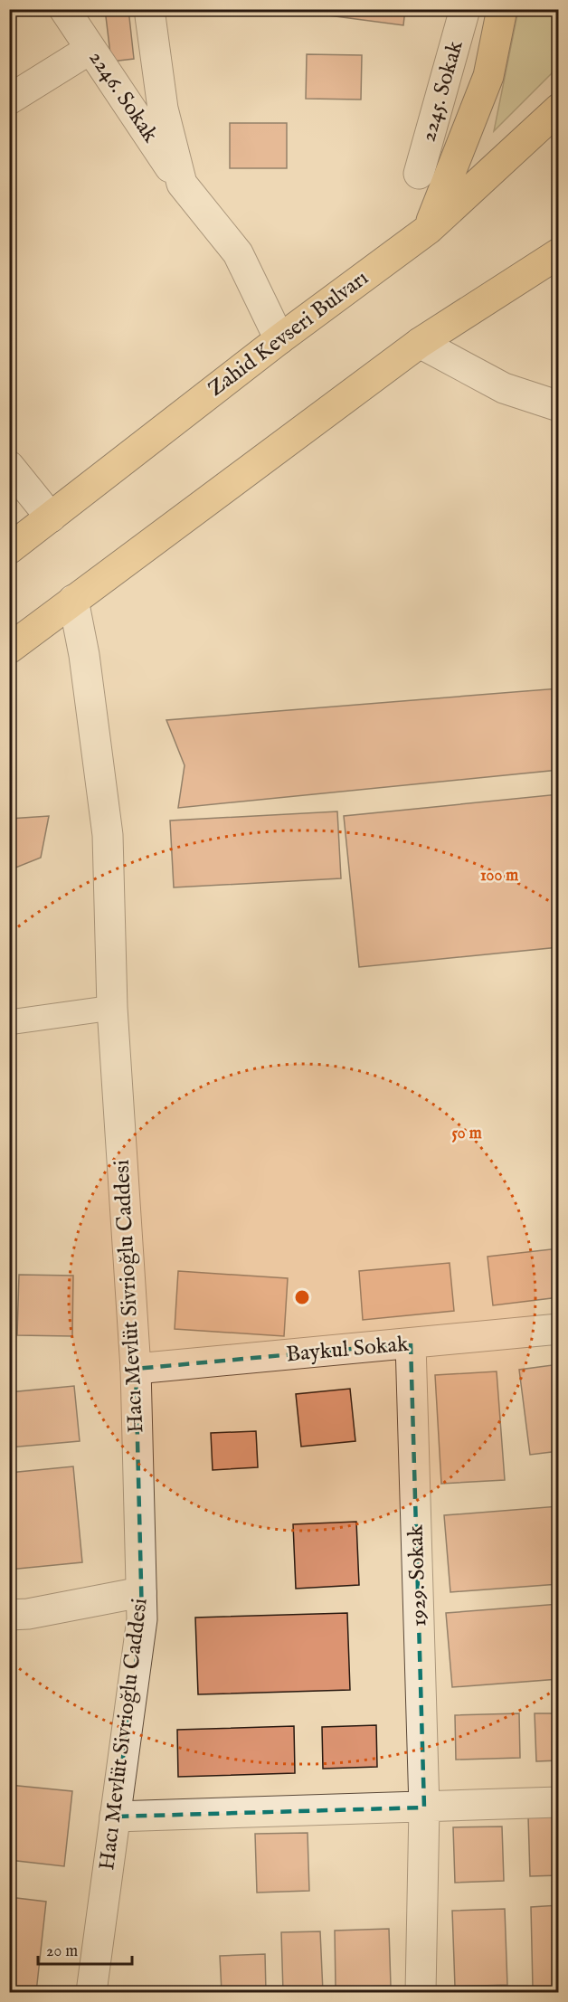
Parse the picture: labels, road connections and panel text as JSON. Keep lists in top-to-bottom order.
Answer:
{
  "streets": {
    "main road": ["Zahid Kevseri Bulvarı"],
    "street": [
      "2245. Sokak",
      "2246. Sokak",
      "Hacı Mevlüt Sivrioğlu Caddesi",
      "Baykul Sokak",
      "1929. Sokak"
    ]
  },
  "crossings": [
    ["2246. Sokak", "Zahid Kevseri Bulvarı"],
    ["Hacı Mevlüt Sivrioğlu Caddesi", "Baykul Sokak"],
    ["Baykul Sokak", "1929. Sokak"]
  ],
  "scale_bar": "20 m",
  "rings": ["100 m", "50 m"]
}
